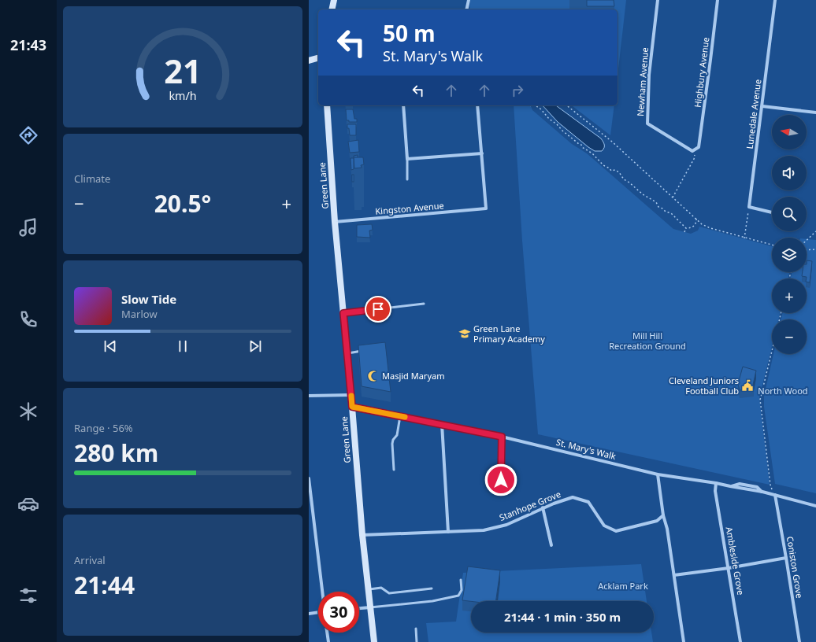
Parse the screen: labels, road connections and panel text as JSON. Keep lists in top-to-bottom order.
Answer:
{
  "streets": {
    "street": [
      "Highbury Avenue",
      "Newham Avenue",
      "Lunedale Avenue",
      "Green Lane",
      "Kingston Avenue",
      "St. Mary's Walk",
      "Stanhope Grove",
      "Ambleside Grove",
      "Coniston Grove"
    ]
  },
  "crossings": [
    ["Highbury Avenue", "Newham Avenue"],
    ["Green Lane", "Kingston Avenue"],
    ["Green Lane", "St. Mary's Walk"],
    ["Green Lane", "Stanhope Grove"],
    ["St. Mary's Walk", "Ambleside Grove"],
    ["St. Mary's Walk", "Coniston Grove"]
  ],
  "parks": ["Mill Hill Recreation Ground", "North Wood", "Acklam Park"],
  "places": {
    "school or university": ["Green Lane Primary Academy"],
    "mosque": ["Masjid Maryam"],
    "public building": ["Cleveland Juniors Football Club"]
  },
  "north": "left",
  "page": {
    "tabs": "21:43",
    "turn": ["50 m", "St. Mary's Walk"],
    "map_buttons": ["+", "−"],
    "tile": [
      "Climate",
      ["Range · 56%", "280 km"],
      ["Arrival", "21:44"]
    ],
    "heat": ["−", "20.5°", "+"],
    "song": ["Slow Tide", "Marlow"],
    "limit": "30",
    "trip": "21:44 · 1 min · 350 m",
    "gauge": ["21", "km/h"]
  }
}
